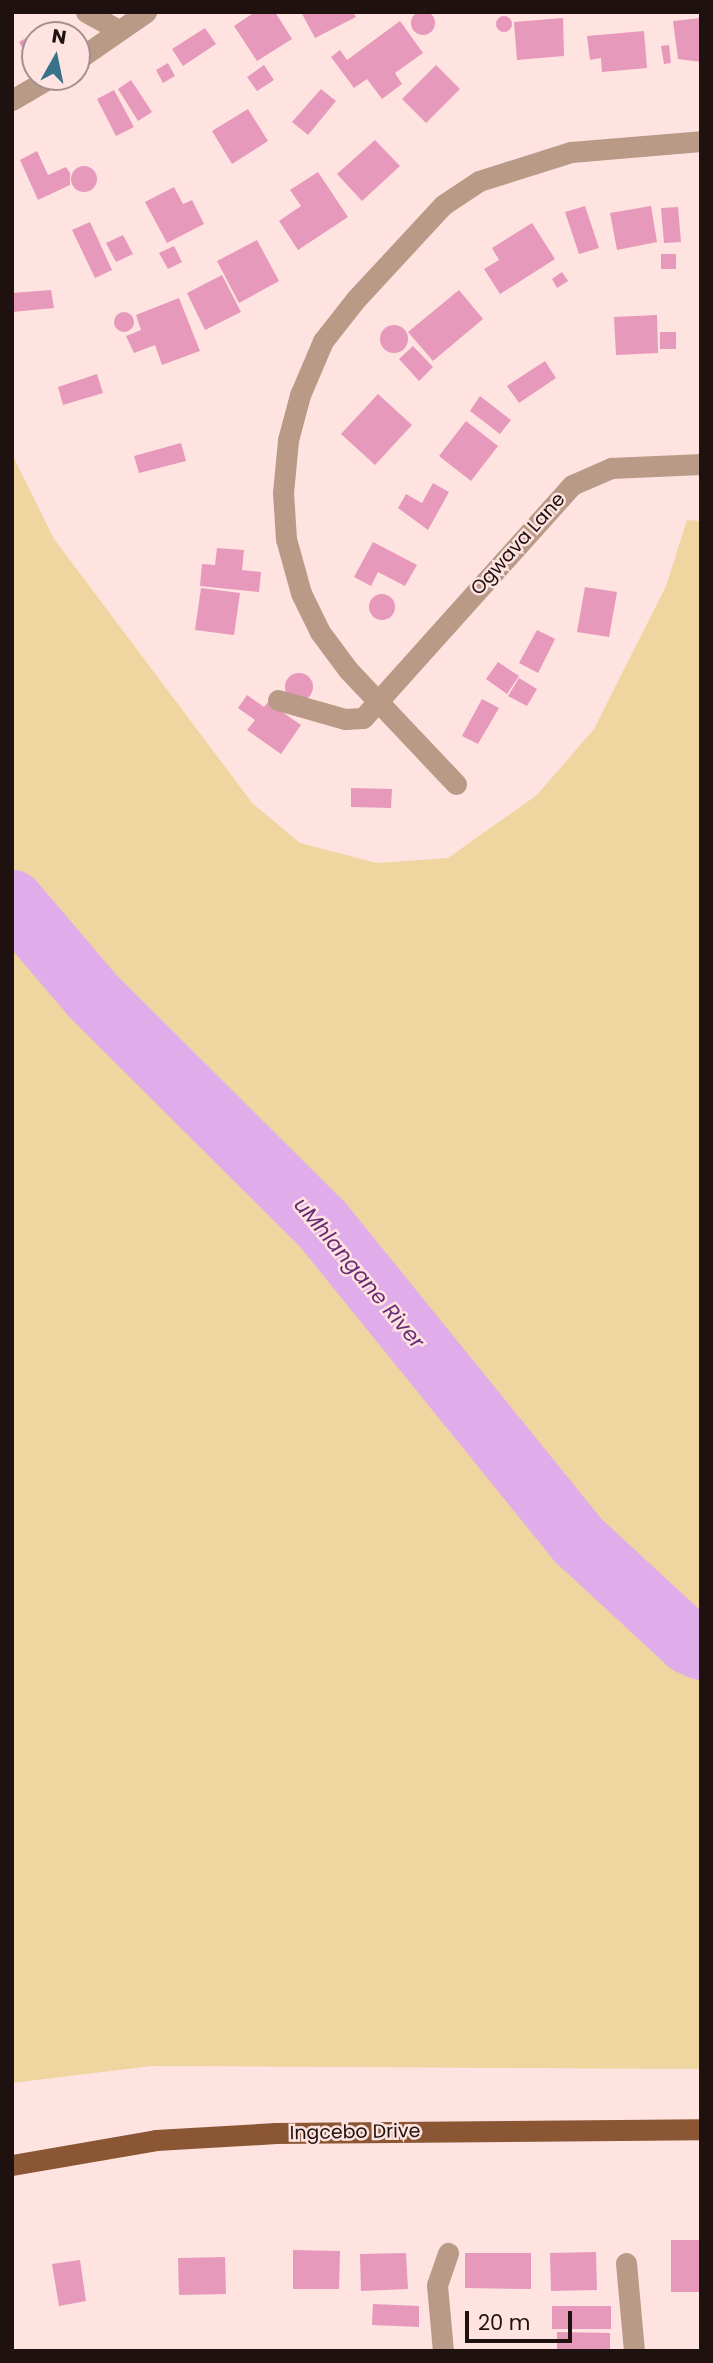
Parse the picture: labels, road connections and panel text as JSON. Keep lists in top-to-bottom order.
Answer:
{
  "streets": {
    "main road": ["Ingcebo Drive"],
    "street": ["Ogwava Lane"]
  },
  "water": ["uMhlangane River"],
  "scale_bar": "20 m",
  "north": "top"
}
